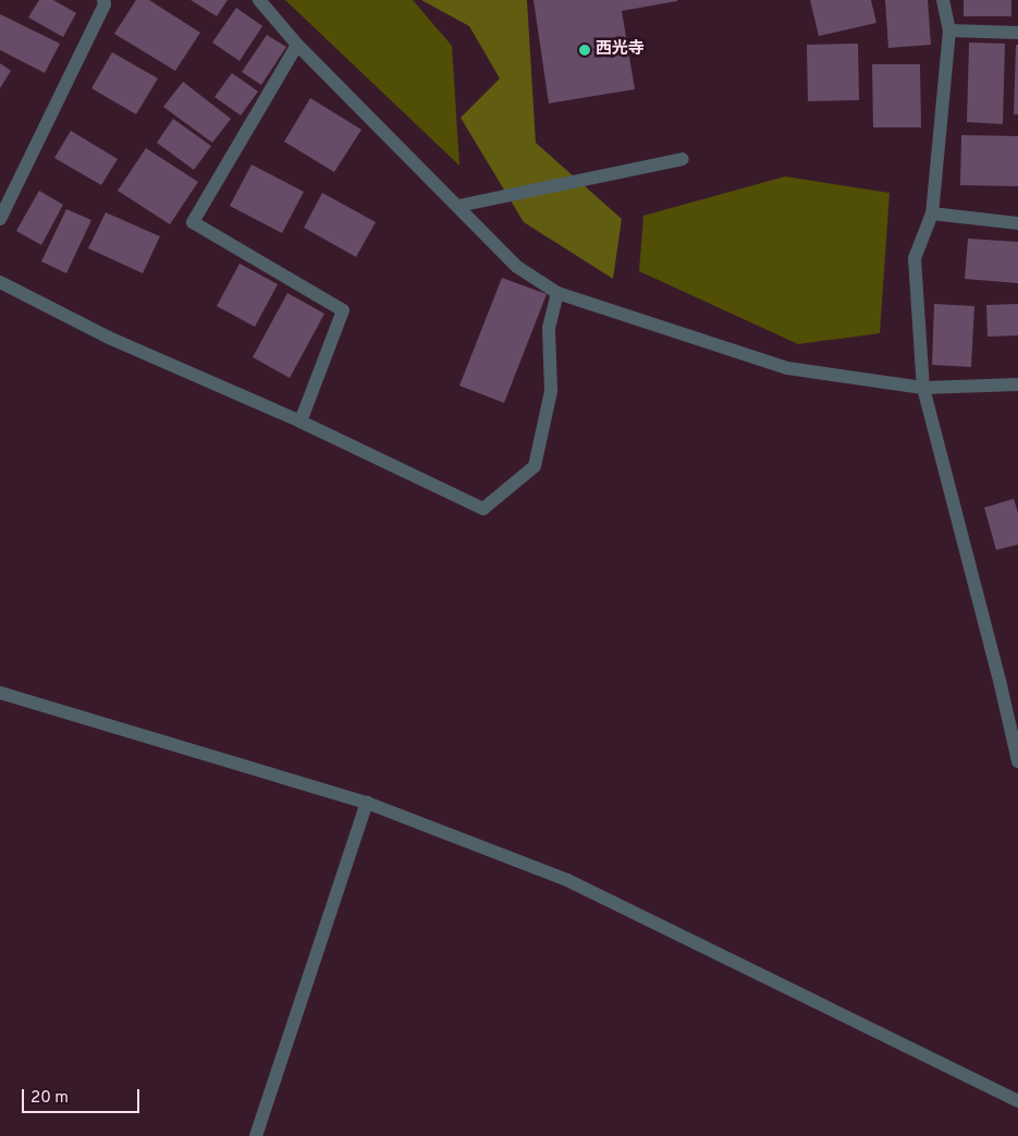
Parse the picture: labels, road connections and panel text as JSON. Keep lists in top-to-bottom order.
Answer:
{
  "places": ["西光寺"],
  "scale_bar": "20 m"
}
